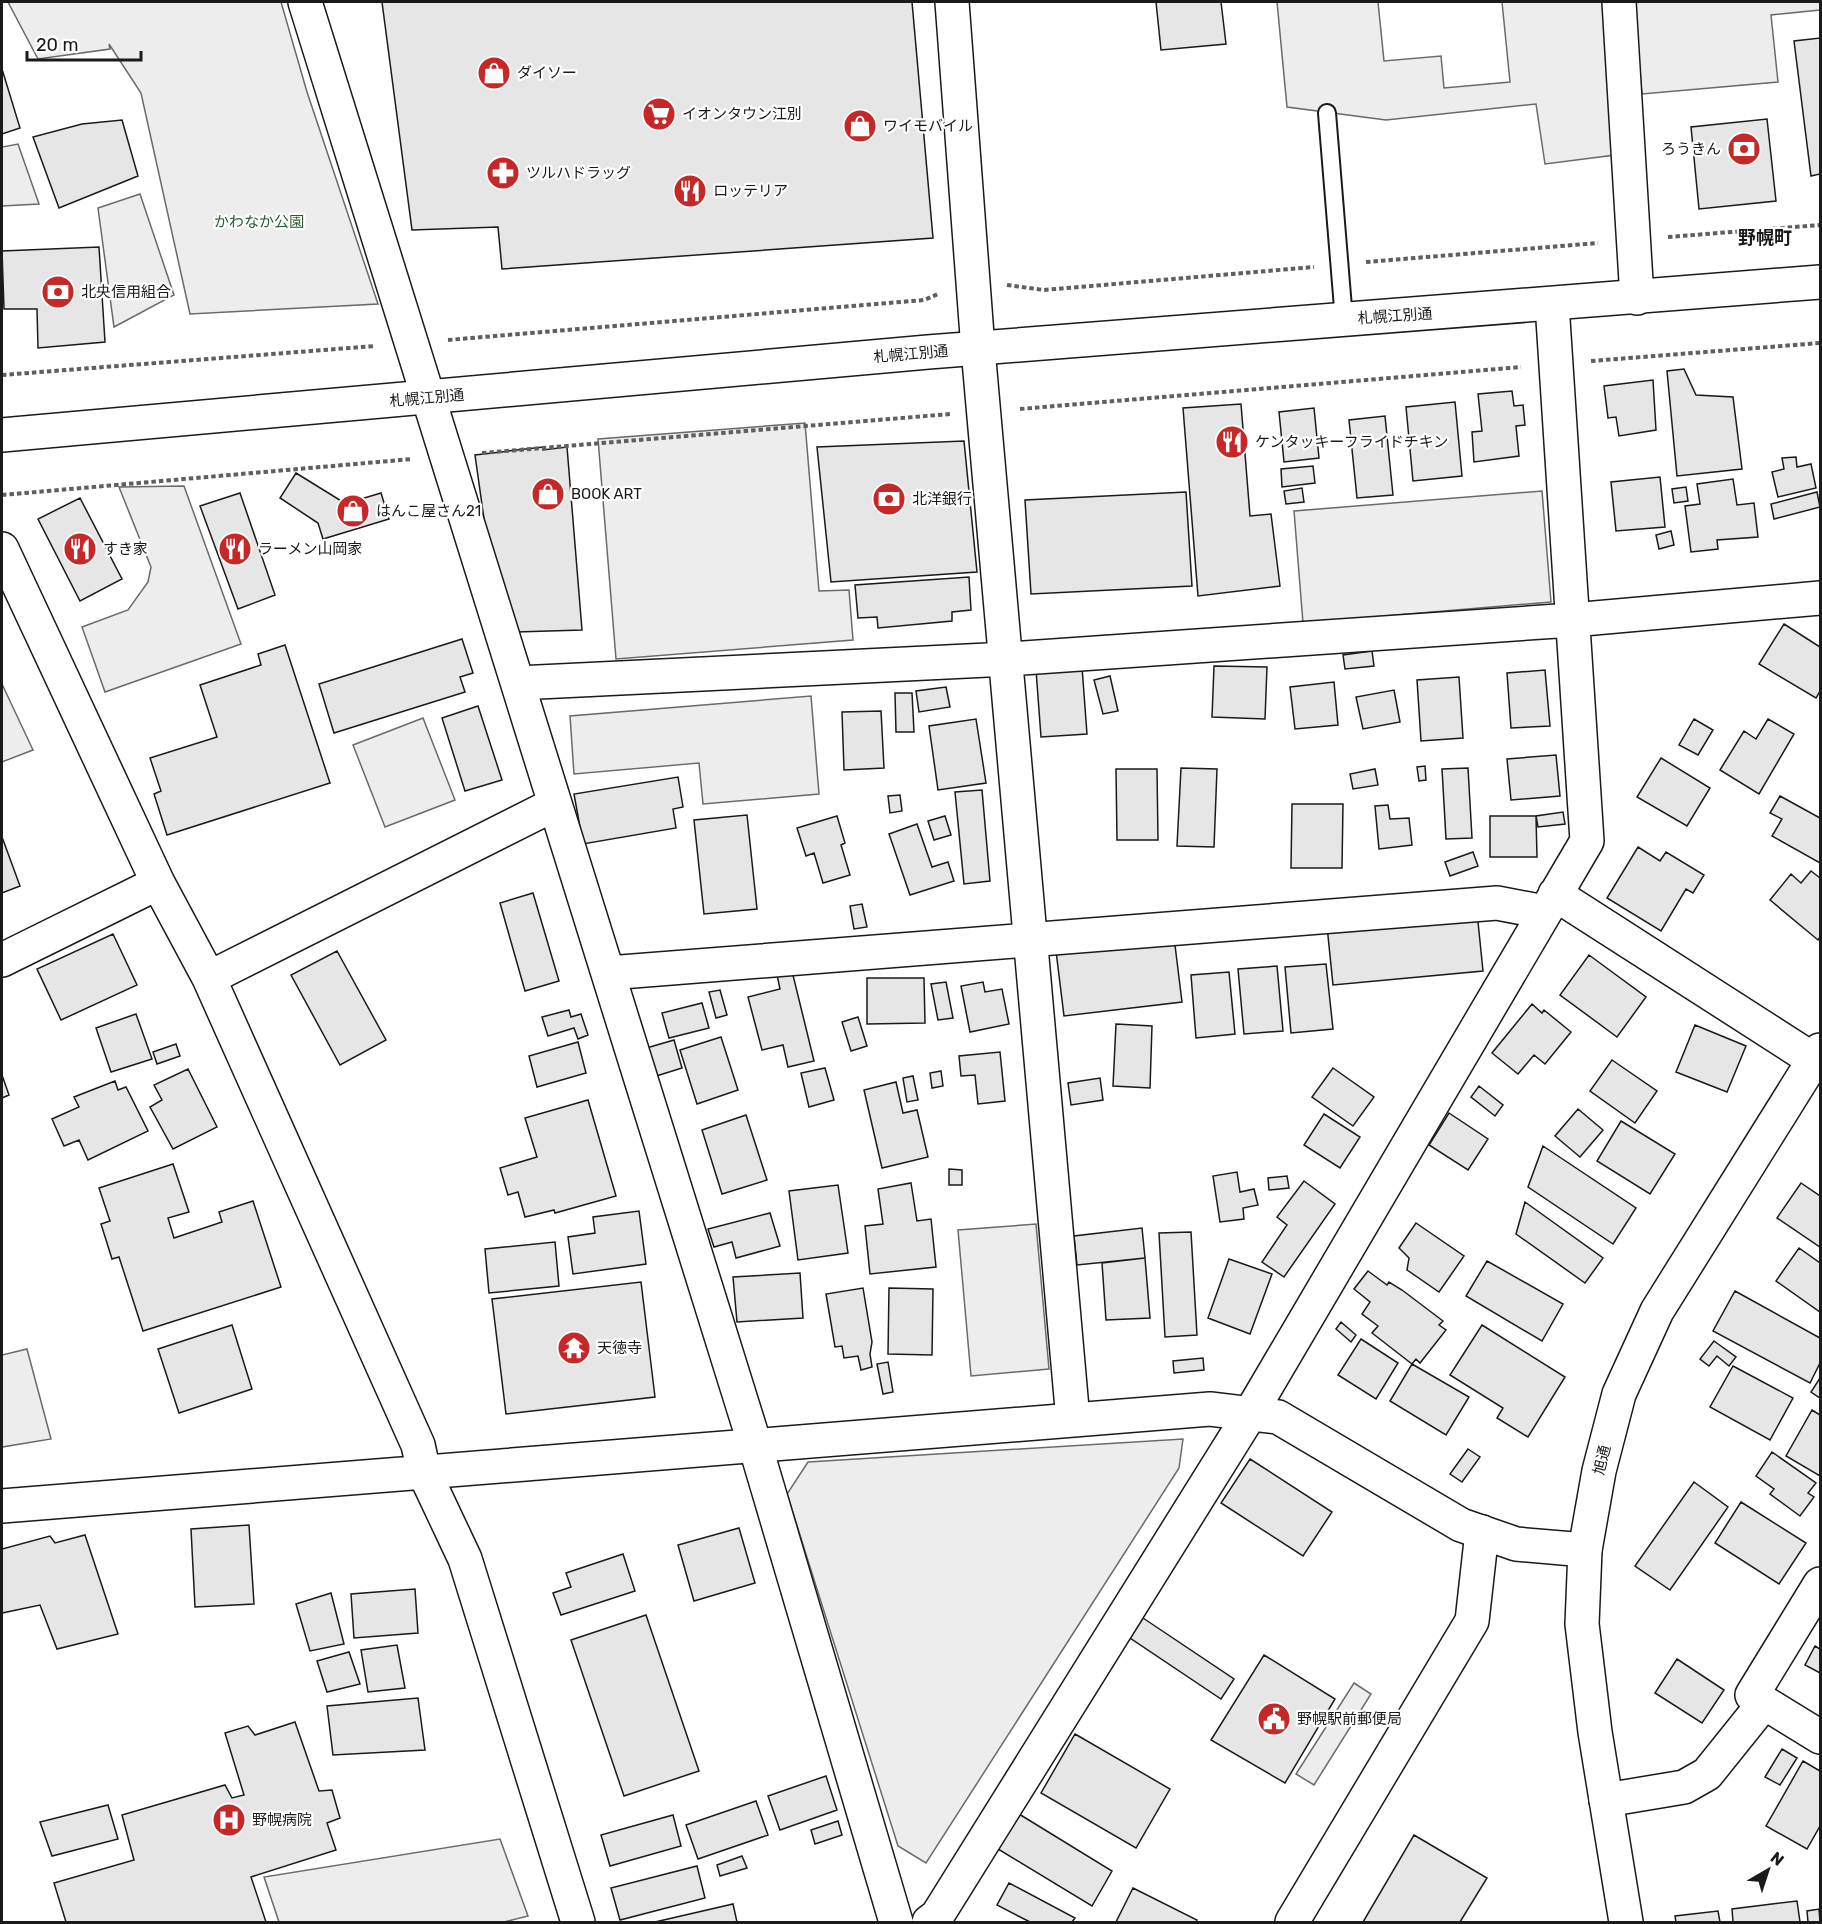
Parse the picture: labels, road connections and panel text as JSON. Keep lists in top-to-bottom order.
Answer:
{
  "streets": {
    "main road": ["札幌江別通", "旭通"]
  },
  "districts": ["野幌町"],
  "parks": ["かわなか公園"],
  "places": {
    "shop": [
      "ダイソー",
      "ワイモバイル",
      "BOOK ART",
      "はんこ屋さん21"
    ],
    "supermarket": ["イオンタウン江別"],
    "bank": ["ろうきん", "北央信用組合", "北洋銀行"],
    "pharmacy": ["ツルハドラッグ"],
    "restaurant": [
      "ロッテリア",
      "ケンタッキーフライドチキン",
      "すき家",
      "ラーメン山岡家"
    ],
    "temple": ["天徳寺"],
    "public building": ["野幌駅前郵便局"],
    "hospital": ["野幌病院"]
  },
  "scale_bar": "20 m",
  "north": "top right"
}
